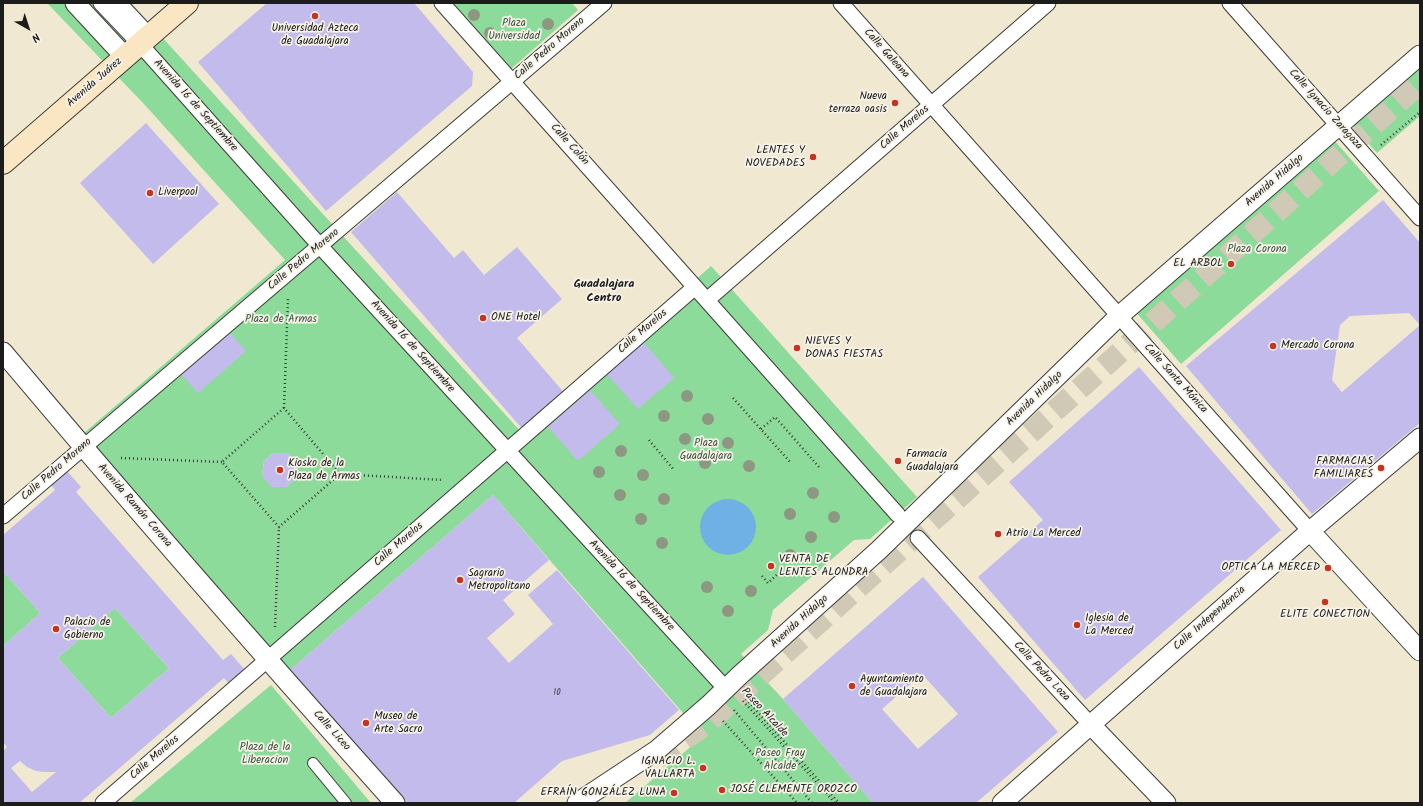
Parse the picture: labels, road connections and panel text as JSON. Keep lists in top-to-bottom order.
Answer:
{
  "streets": {
    "main road": ["Avenida Juárez"],
    "street": [
      "Calle Pedro Moreno",
      "Calle Galeana",
      "Avenida 16 de Septiembre",
      "Calle Ignacio Zaragoza",
      "Calle Morelos",
      "Calle Colón",
      "Avenida Hidalgo",
      "Calle Santa Mónica",
      "Avenida Ramón Corona",
      "Calle Independencia",
      "Calle Pedro Loza",
      "Calle Liceo"
    ],
    "path": ["Paseo Alcalde"]
  },
  "crossings": [
    ["Calle Pedro Moreno", "Avenida 16 de Septiembre"],
    ["Calle Pedro Moreno", "Calle Colón"],
    ["Calle Pedro Moreno", "Avenida Ramón Corona"],
    ["Calle Galeana", "Calle Morelos"],
    ["Calle Galeana", "Calle Santa Mónica"],
    ["Avenida Juárez", "Avenida 16 de Septiembre"],
    ["Avenida 16 de Septiembre", "Calle Morelos"],
    ["Avenida 16 de Septiembre", "Avenida Hidalgo"],
    ["Avenida 16 de Septiembre", "Paseo Alcalde"],
    ["Calle Ignacio Zaragoza", "Avenida Hidalgo"],
    ["Calle Morelos", "Calle Colón"],
    ["Calle Morelos", "Calle Santa Mónica"],
    ["Calle Morelos", "Avenida Ramón Corona"],
    ["Calle Morelos", "Calle Liceo"],
    ["Avenida Hidalgo", "Calle Santa Mónica"],
    ["Avenida Hidalgo", "Paseo Alcalde"],
    ["Calle Santa Mónica", "Calle Independencia"],
    ["Avenida Ramón Corona", "Calle Liceo"],
    ["Calle Independencia", "Calle Pedro Loza"]
  ],
  "districts": ["Guadalajara Centro"],
  "parks": [
    "Plaza Universidad",
    "Plaza Corona",
    "Plaza de Armas",
    "Plaza Guadalajara",
    "Plaza de la Liberacion",
    "Paseo Fray Alcalde"
  ],
  "places": [
    "Universidad Azteca de Guadalajara",
    "Nueva terraza oasis",
    "LENTES Y NOVEDADES",
    "Liverpool",
    "EL ARBOL",
    "ONE Hotel",
    "Mercado Corona",
    "NIEVES Y DONAS FIESTAS",
    "Farmacia Guadalajara",
    "FARMACIAS FAMILIARES",
    "Kiosko de la Plaza de Armas",
    "Atrio La Merced",
    "VENTA DE LENTES ALONDRA",
    "OPTICA LA MERCED",
    "Sagrario Metropolitano",
    "ELITE CONECTION",
    "Iglesia de La Merced",
    "Palacio de Gobierno",
    "Ayuntamiento de Guadalajara",
    "Museo de Arte Sacro",
    "IGNACIO L. VALLARTA",
    "JOSÉ CLEMENTE OROZCO",
    "EFRAÍN GONZÁLEZ LUNA"
  ],
  "house_numbers": ["10"],
  "north": "bottom right"
}
